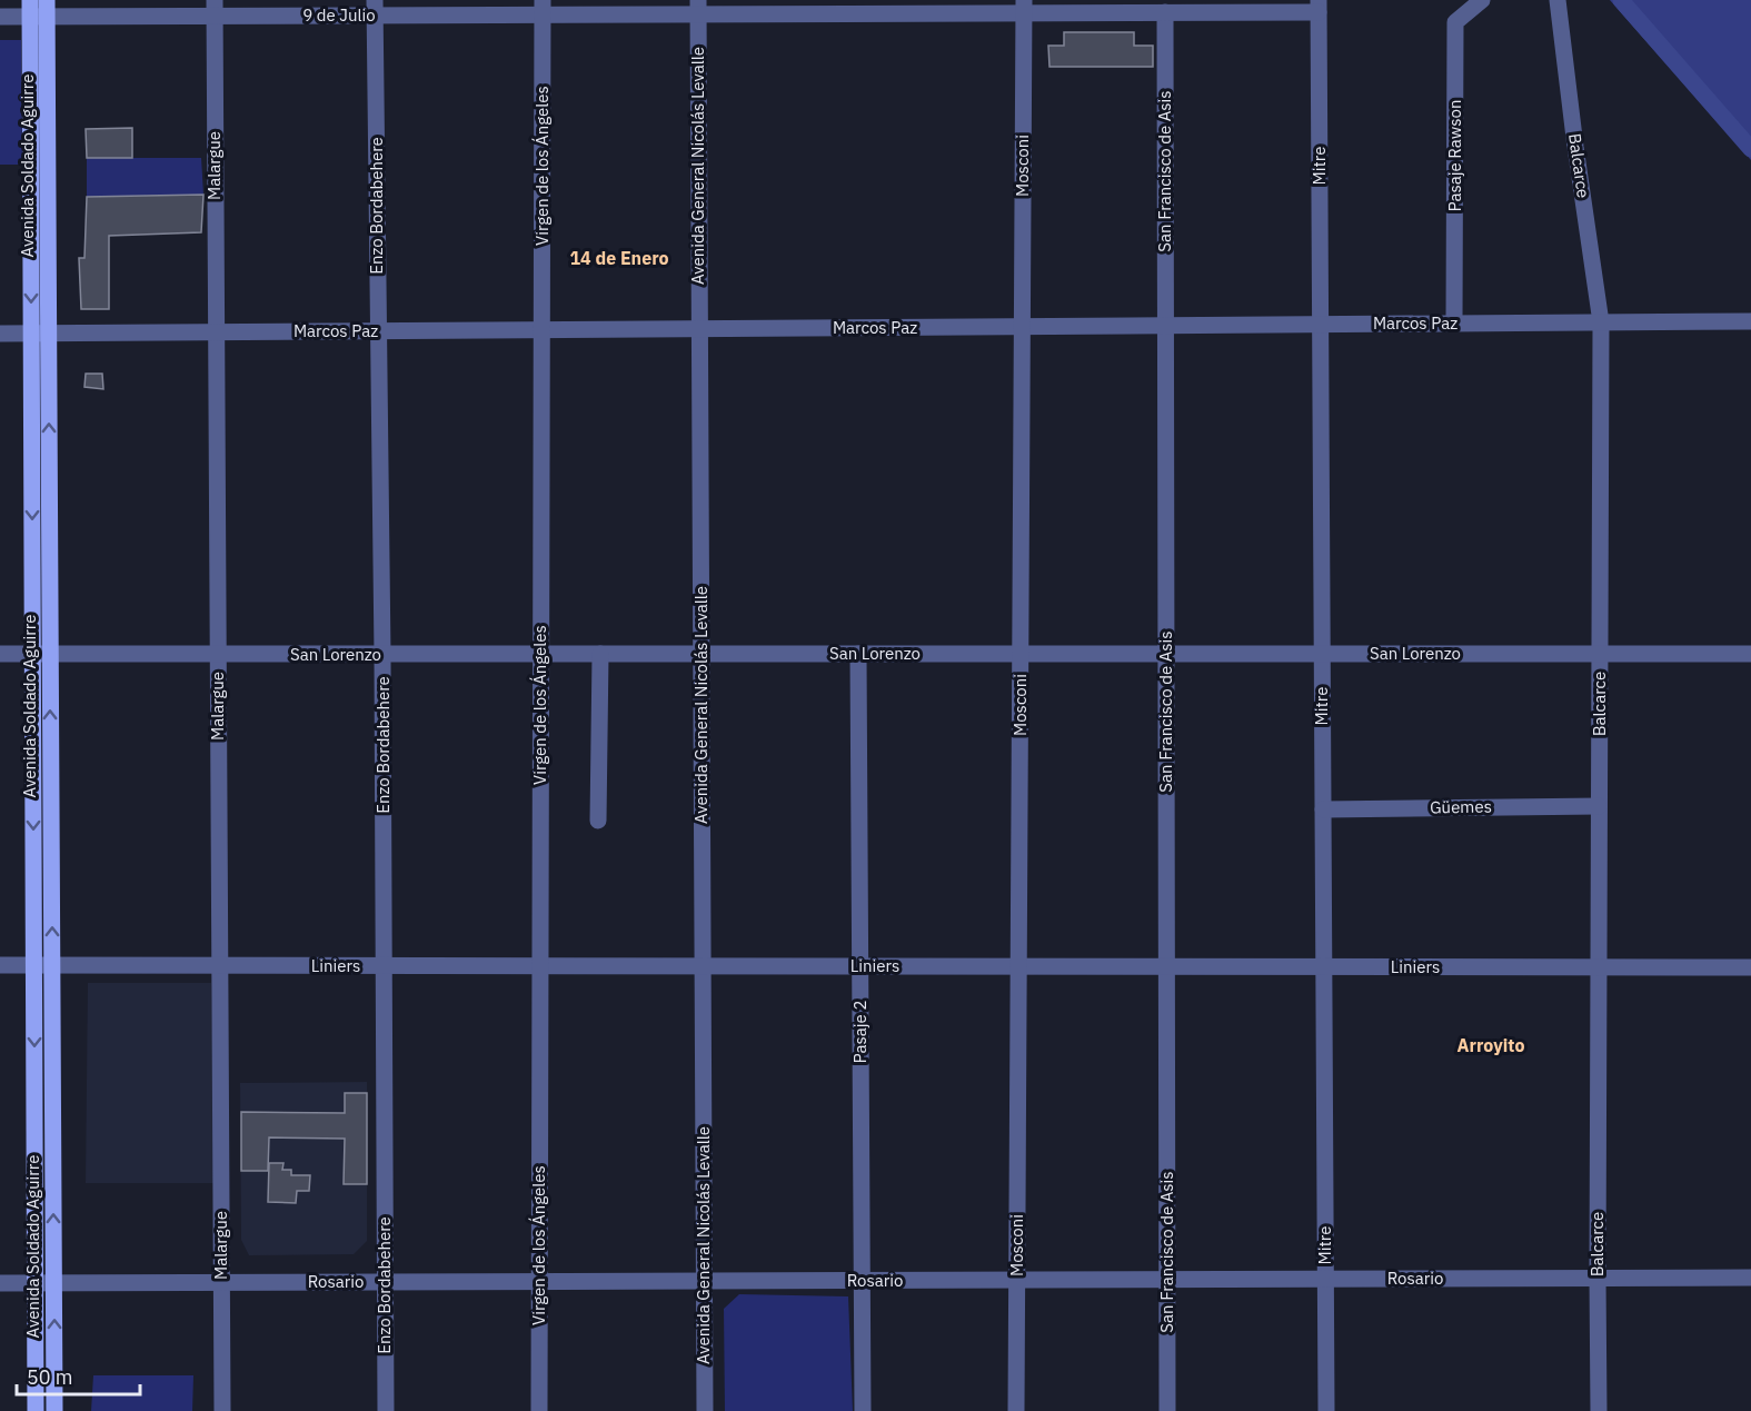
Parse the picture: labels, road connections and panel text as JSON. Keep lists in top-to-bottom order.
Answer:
{
  "streets": {
    "main road": ["Avenida Soldado Aguirre"],
    "street": [
      "9 de Julio",
      "Pasaje Rawson",
      "Malargue",
      "Virgen de los Ángeles",
      "Avenida General Nicolás Levalle",
      "Mosconi",
      "Mitre",
      "Balcarce",
      "San Francisco de Asis",
      "Enzo Bordabehere",
      "Marcos Paz",
      "San Lorenzo",
      "Güemes",
      "Liniers",
      "Pasaje 2",
      "Rosario"
    ]
  },
  "crossings": [
    ["9 de Julio", "Avenida Soldado Aguirre"],
    ["9 de Julio", "Malargue"],
    ["9 de Julio", "Virgen de los Ángeles"],
    ["9 de Julio", "Avenida General Nicolás Levalle"],
    ["9 de Julio", "Mosconi"],
    ["9 de Julio", "Mitre"],
    ["9 de Julio", "San Francisco de Asis"],
    ["9 de Julio", "Enzo Bordabehere"],
    ["Pasaje Rawson", "Marcos Paz"],
    ["Avenida Soldado Aguirre", "Marcos Paz"],
    ["Avenida Soldado Aguirre", "San Lorenzo"],
    ["Avenida Soldado Aguirre", "Liniers"],
    ["Avenida Soldado Aguirre", "Rosario"],
    ["Malargue", "Marcos Paz"],
    ["Malargue", "San Lorenzo"],
    ["Malargue", "Liniers"],
    ["Malargue", "Rosario"],
    ["Virgen de los Ángeles", "Marcos Paz"],
    ["Virgen de los Ángeles", "San Lorenzo"],
    ["Virgen de los Ángeles", "Liniers"],
    ["Virgen de los Ángeles", "Rosario"],
    ["Avenida General Nicolás Levalle", "Marcos Paz"],
    ["Avenida General Nicolás Levalle", "San Lorenzo"],
    ["Avenida General Nicolás Levalle", "Liniers"],
    ["Avenida General Nicolás Levalle", "Rosario"],
    ["Mosconi", "Marcos Paz"],
    ["Mosconi", "San Lorenzo"],
    ["Mosconi", "Liniers"],
    ["Mosconi", "Rosario"],
    ["Mitre", "Marcos Paz"],
    ["Mitre", "San Lorenzo"],
    ["Mitre", "Güemes"],
    ["Mitre", "Liniers"],
    ["Mitre", "Rosario"],
    ["Balcarce", "Marcos Paz"],
    ["Balcarce", "San Lorenzo"],
    ["Balcarce", "Güemes"],
    ["Balcarce", "Liniers"],
    ["Balcarce", "Rosario"],
    ["San Francisco de Asis", "Marcos Paz"],
    ["San Francisco de Asis", "San Lorenzo"],
    ["San Francisco de Asis", "Liniers"],
    ["San Francisco de Asis", "Rosario"],
    ["Enzo Bordabehere", "Marcos Paz"],
    ["Enzo Bordabehere", "San Lorenzo"],
    ["Enzo Bordabehere", "Liniers"],
    ["Enzo Bordabehere", "Rosario"],
    ["San Lorenzo", "Pasaje 2"],
    ["Liniers", "Pasaje 2"],
    ["Pasaje 2", "Rosario"]
  ],
  "districts": ["14 de Enero", "Arroyito"],
  "scale_bar": "50 m"
}
